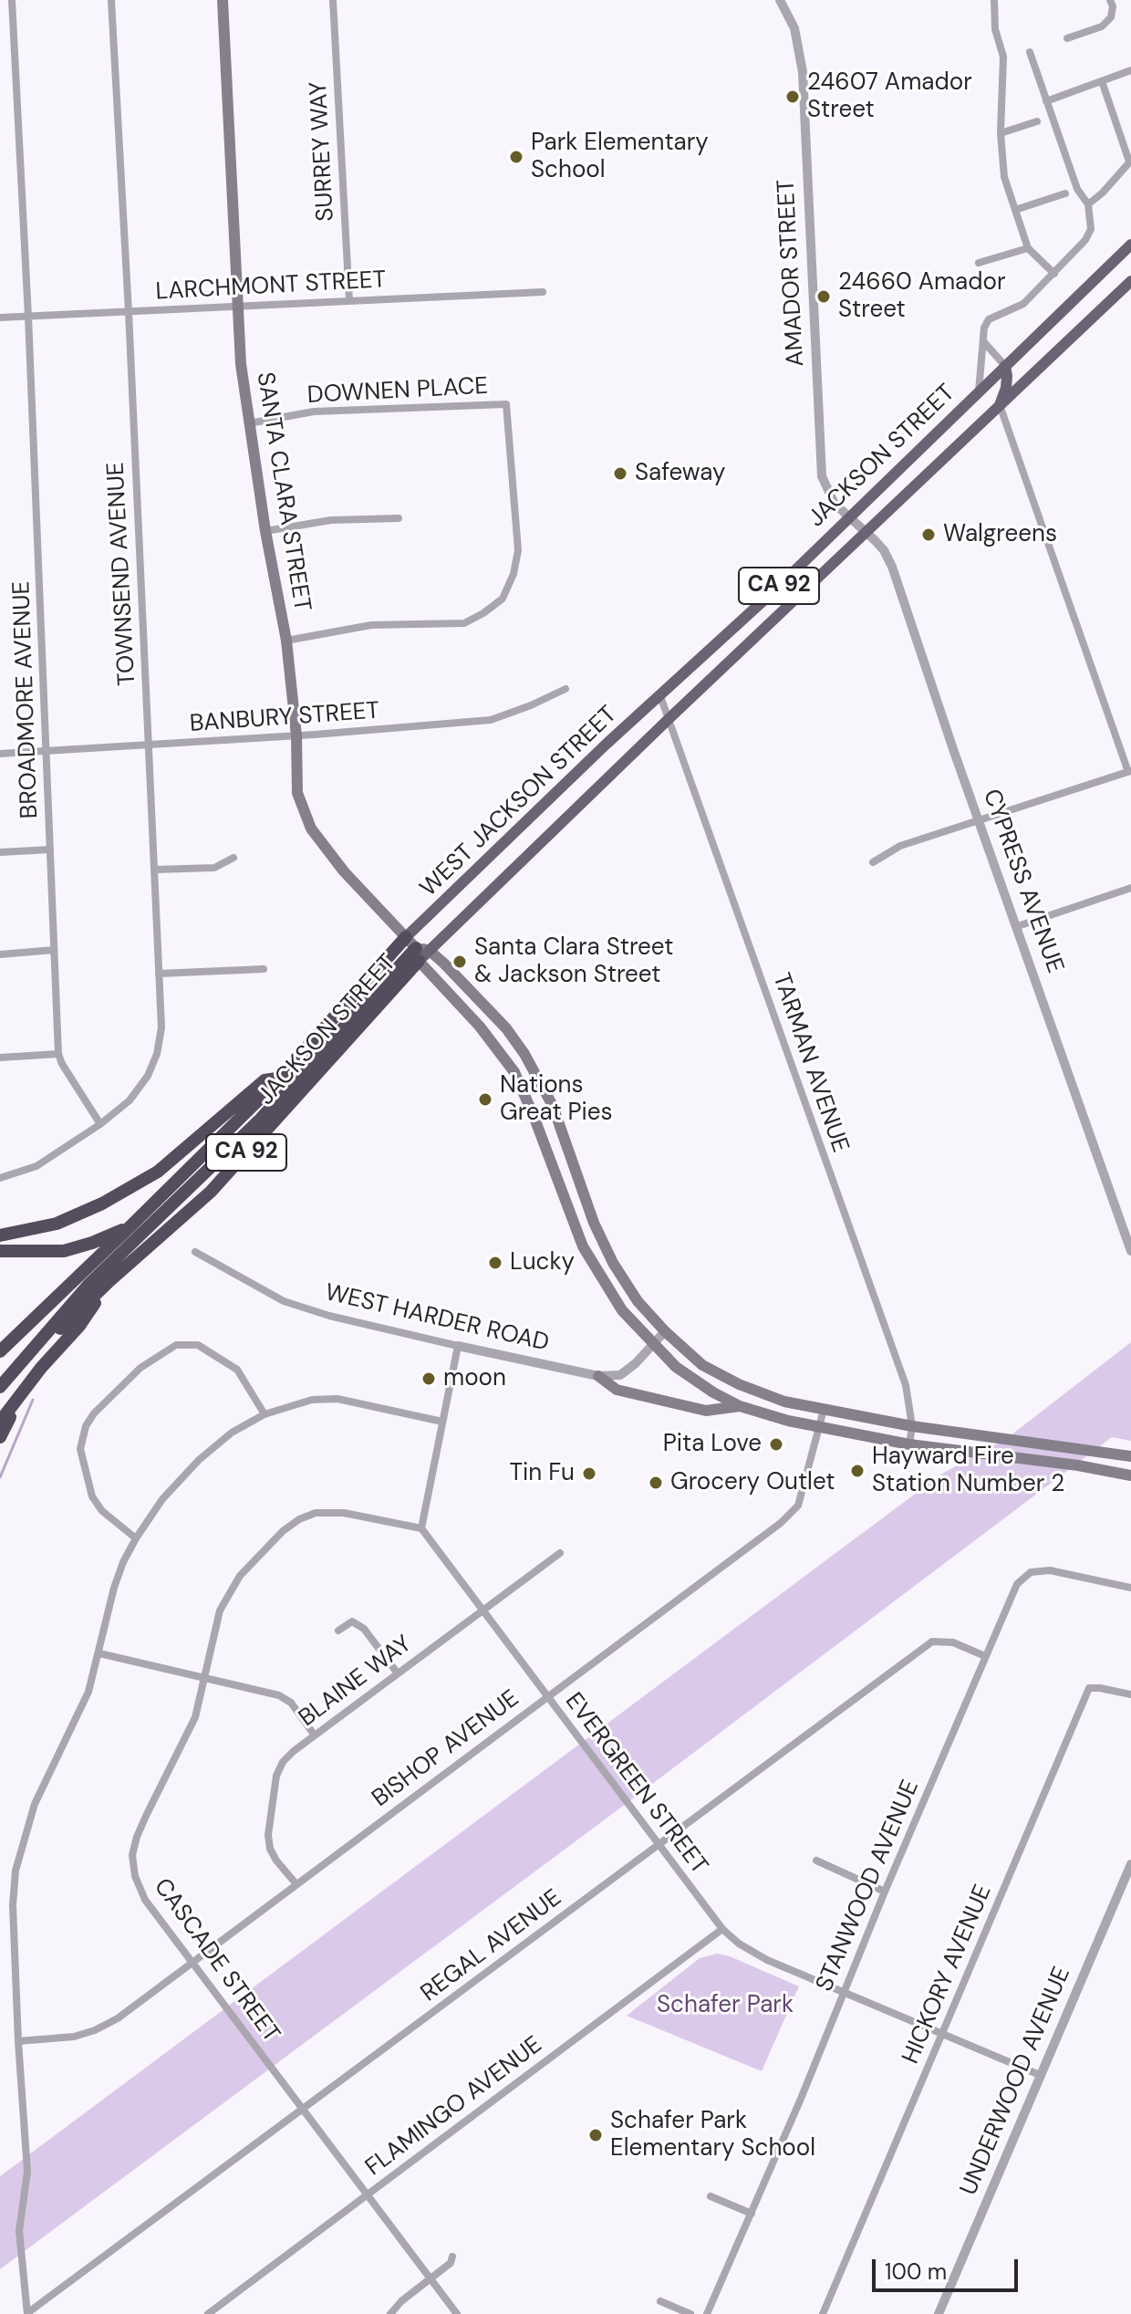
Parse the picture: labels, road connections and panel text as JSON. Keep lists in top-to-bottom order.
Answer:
{
  "streets": {
    "highway": ["JACKSON STREET", "CA 92"],
    "main road": ["SANTA CLARA STREET", "WEST JACKSON STREET"],
    "street": [
      "SURREY WAY",
      "AMADOR STREET",
      "LARCHMONT STREET",
      "DOWNEN PLACE",
      "TOWNSEND AVENUE",
      "BROADMORE AVENUE",
      "BANBURY STREET",
      "CYPRESS AVENUE",
      "TARMAN AVENUE",
      "WEST HARDER ROAD",
      "BLAINE WAY",
      "BISHOP AVENUE",
      "EVERGREEN STREET",
      "STANWOOD AVENUE",
      "REGAL AVENUE",
      "CASCADE STREET",
      "HICKORY AVENUE",
      "UNDERWOOD AVENUE",
      "FLAMINGO AVENUE"
    ]
  },
  "crossings": [
    ["SURREY WAY", "LARCHMONT STREET"],
    ["AMADOR STREET", "JACKSON STREET"],
    ["AMADOR STREET", "CYPRESS AVENUE"],
    ["LARCHMONT STREET", "SANTA CLARA STREET"],
    ["LARCHMONT STREET", "TOWNSEND AVENUE"],
    ["LARCHMONT STREET", "BROADMORE AVENUE"],
    ["DOWNEN PLACE", "SANTA CLARA STREET"],
    ["JACKSON STREET", "SANTA CLARA STREET"],
    ["JACKSON STREET", "CA 92"],
    ["JACKSON STREET", "WEST JACKSON STREET"],
    ["JACKSON STREET", "CYPRESS AVENUE"],
    ["JACKSON STREET", "TARMAN AVENUE"],
    ["SANTA CLARA STREET", "BANBURY STREET"],
    ["SANTA CLARA STREET", "WEST JACKSON STREET"],
    ["SANTA CLARA STREET", "WEST HARDER ROAD"],
    ["SANTA CLARA STREET", "BISHOP AVENUE"],
    ["TOWNSEND AVENUE", "BROADMORE AVENUE"],
    ["TOWNSEND AVENUE", "BANBURY STREET"],
    ["BROADMORE AVENUE", "BANBURY STREET"],
    ["WEST JACKSON STREET", "TARMAN AVENUE"],
    ["BLAINE WAY", "BISHOP AVENUE"],
    ["BLAINE WAY", "EVERGREEN STREET"],
    ["BISHOP AVENUE", "EVERGREEN STREET"],
    ["BISHOP AVENUE", "CASCADE STREET"],
    ["EVERGREEN STREET", "STANWOOD AVENUE"],
    ["EVERGREEN STREET", "REGAL AVENUE"],
    ["EVERGREEN STREET", "CASCADE STREET"],
    ["EVERGREEN STREET", "HICKORY AVENUE"],
    ["EVERGREEN STREET", "UNDERWOOD AVENUE"],
    ["EVERGREEN STREET", "FLAMINGO AVENUE"],
    ["STANWOOD AVENUE", "REGAL AVENUE"],
    ["REGAL AVENUE", "CASCADE STREET"],
    ["CASCADE STREET", "FLAMINGO AVENUE"]
  ],
  "parks": ["Schafer Park"],
  "places": [
    "24607 Amador Street",
    "Park Elementary School",
    "24660 Amador Street",
    "Safeway",
    "Walgreens",
    "Santa Clara Street & Jackson Street",
    "Nations Great Pies",
    "Lucky",
    "moon",
    "Pita Love",
    "Hayward Fire Station Number 2",
    "Tin Fu",
    "Grocery Outlet",
    "Schafer Park Elementary School"
  ],
  "scale_bar": "100 m"
}
